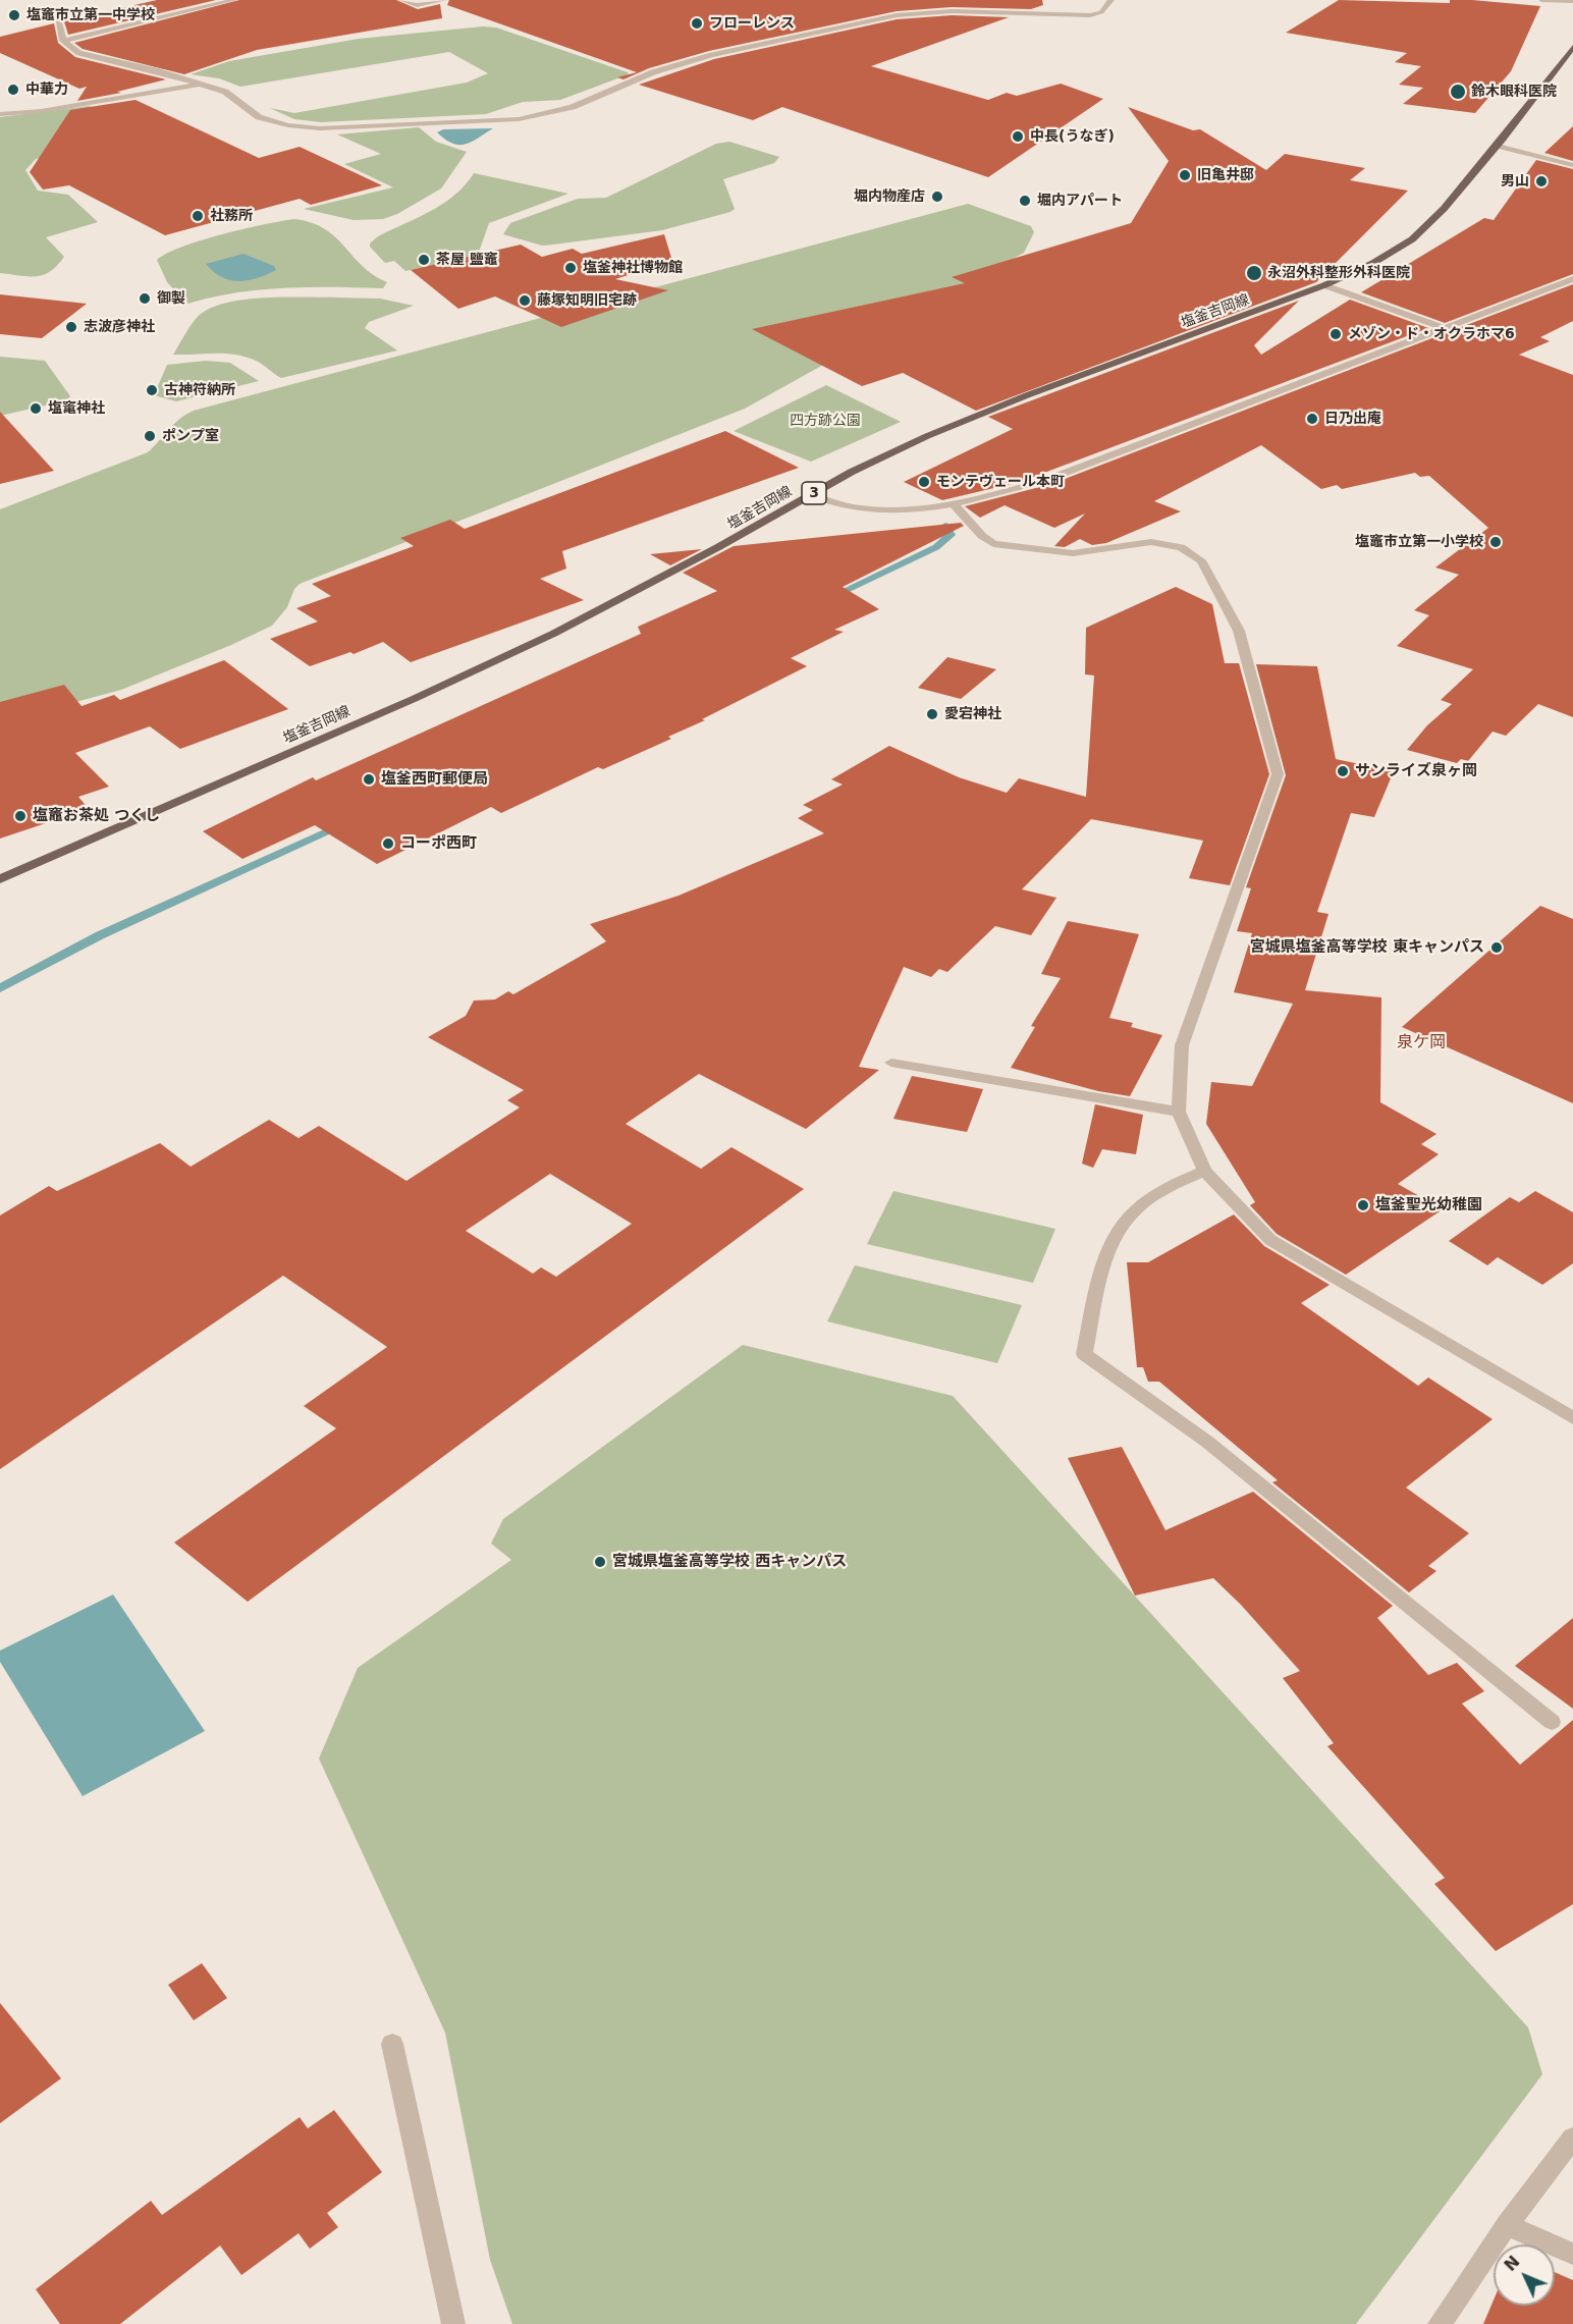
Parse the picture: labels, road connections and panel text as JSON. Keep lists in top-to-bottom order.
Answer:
{
  "streets": {
    "main road": ["塩釜吉岡線", "3"]
  },
  "districts": ["泉ケ岡"],
  "parks": ["四方跡公園"],
  "places": [
    "塩竈市立第一中学校",
    "フローレンス",
    "中華力",
    "鈴木眼科医院",
    "中長(うなぎ)",
    "旧亀井邸",
    "男山",
    "堀内物産店",
    "堀内アパート",
    "社務所",
    "茶屋 鹽竈",
    "塩釜神社博物館",
    "永沼外科整形外科医院",
    "御製",
    "藤塚知明旧宅跡",
    "志波彦神社",
    "メゾン・ド・オクラホマ6",
    "古神符納所",
    "塩竃神社",
    "日乃出庵",
    "ポンプ室",
    "モンテヴェール本町",
    "塩竈市立第一小学校",
    "愛宕神社",
    "サンライズ泉ヶ岡",
    "塩釜西町郵便局",
    "塩竈お茶処 つくし",
    "コーポ西町",
    "宮城県塩釜高等学校 東キャンパス",
    "塩釜聖光幼稚園",
    "宮城県塩釜高等学校 西キャンパス"
  ],
  "north": "top left"
}
